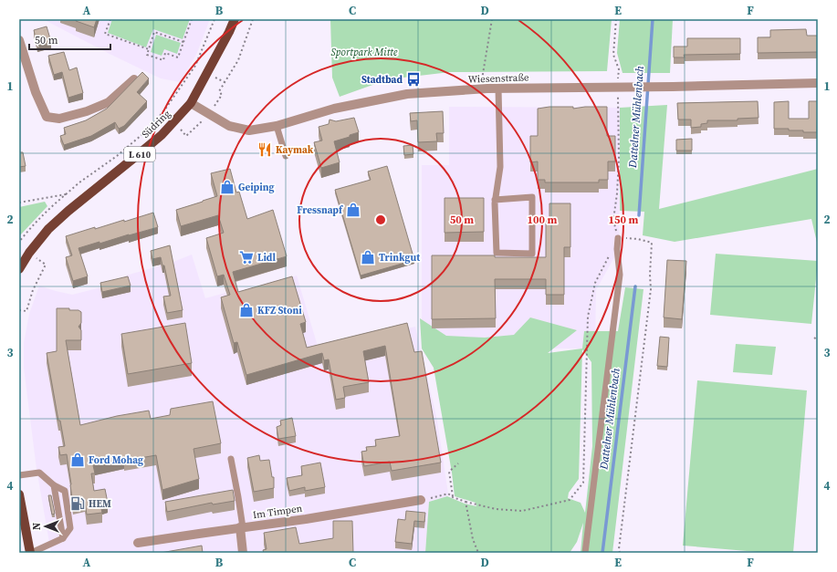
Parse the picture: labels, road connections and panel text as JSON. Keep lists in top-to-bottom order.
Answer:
{
  "streets": {
    "main road": ["Südring", "L 610"],
    "street": ["Wiesenstraße", "Im Timpen"]
  },
  "crossings": [
    ["Wiesenstraße", "Südring"]
  ],
  "water": ["Dattelner Mühlenbach"],
  "parks": ["Sportpark Mitte"],
  "places": {
    "bus stop": ["Stadtbad"],
    "restaurant": ["Kaymak"],
    "shop": [
      "Geiping",
      "Fressnapf",
      "Trinkgut",
      "KFZ Stoni",
      "Ford Mohag"
    ],
    "supermarket": ["Lidl"],
    "fuel station": ["HEM"]
  },
  "scale_bar": "50 m",
  "north": "left",
  "grid": {
    "columns": [
      "A",
      "B",
      "C",
      "D",
      "E",
      "F"
    ],
    "rows": [
      "1",
      "2",
      "3",
      "4"
    ]
  },
  "rings": ["50 m", "100 m", "150 m"]
}
